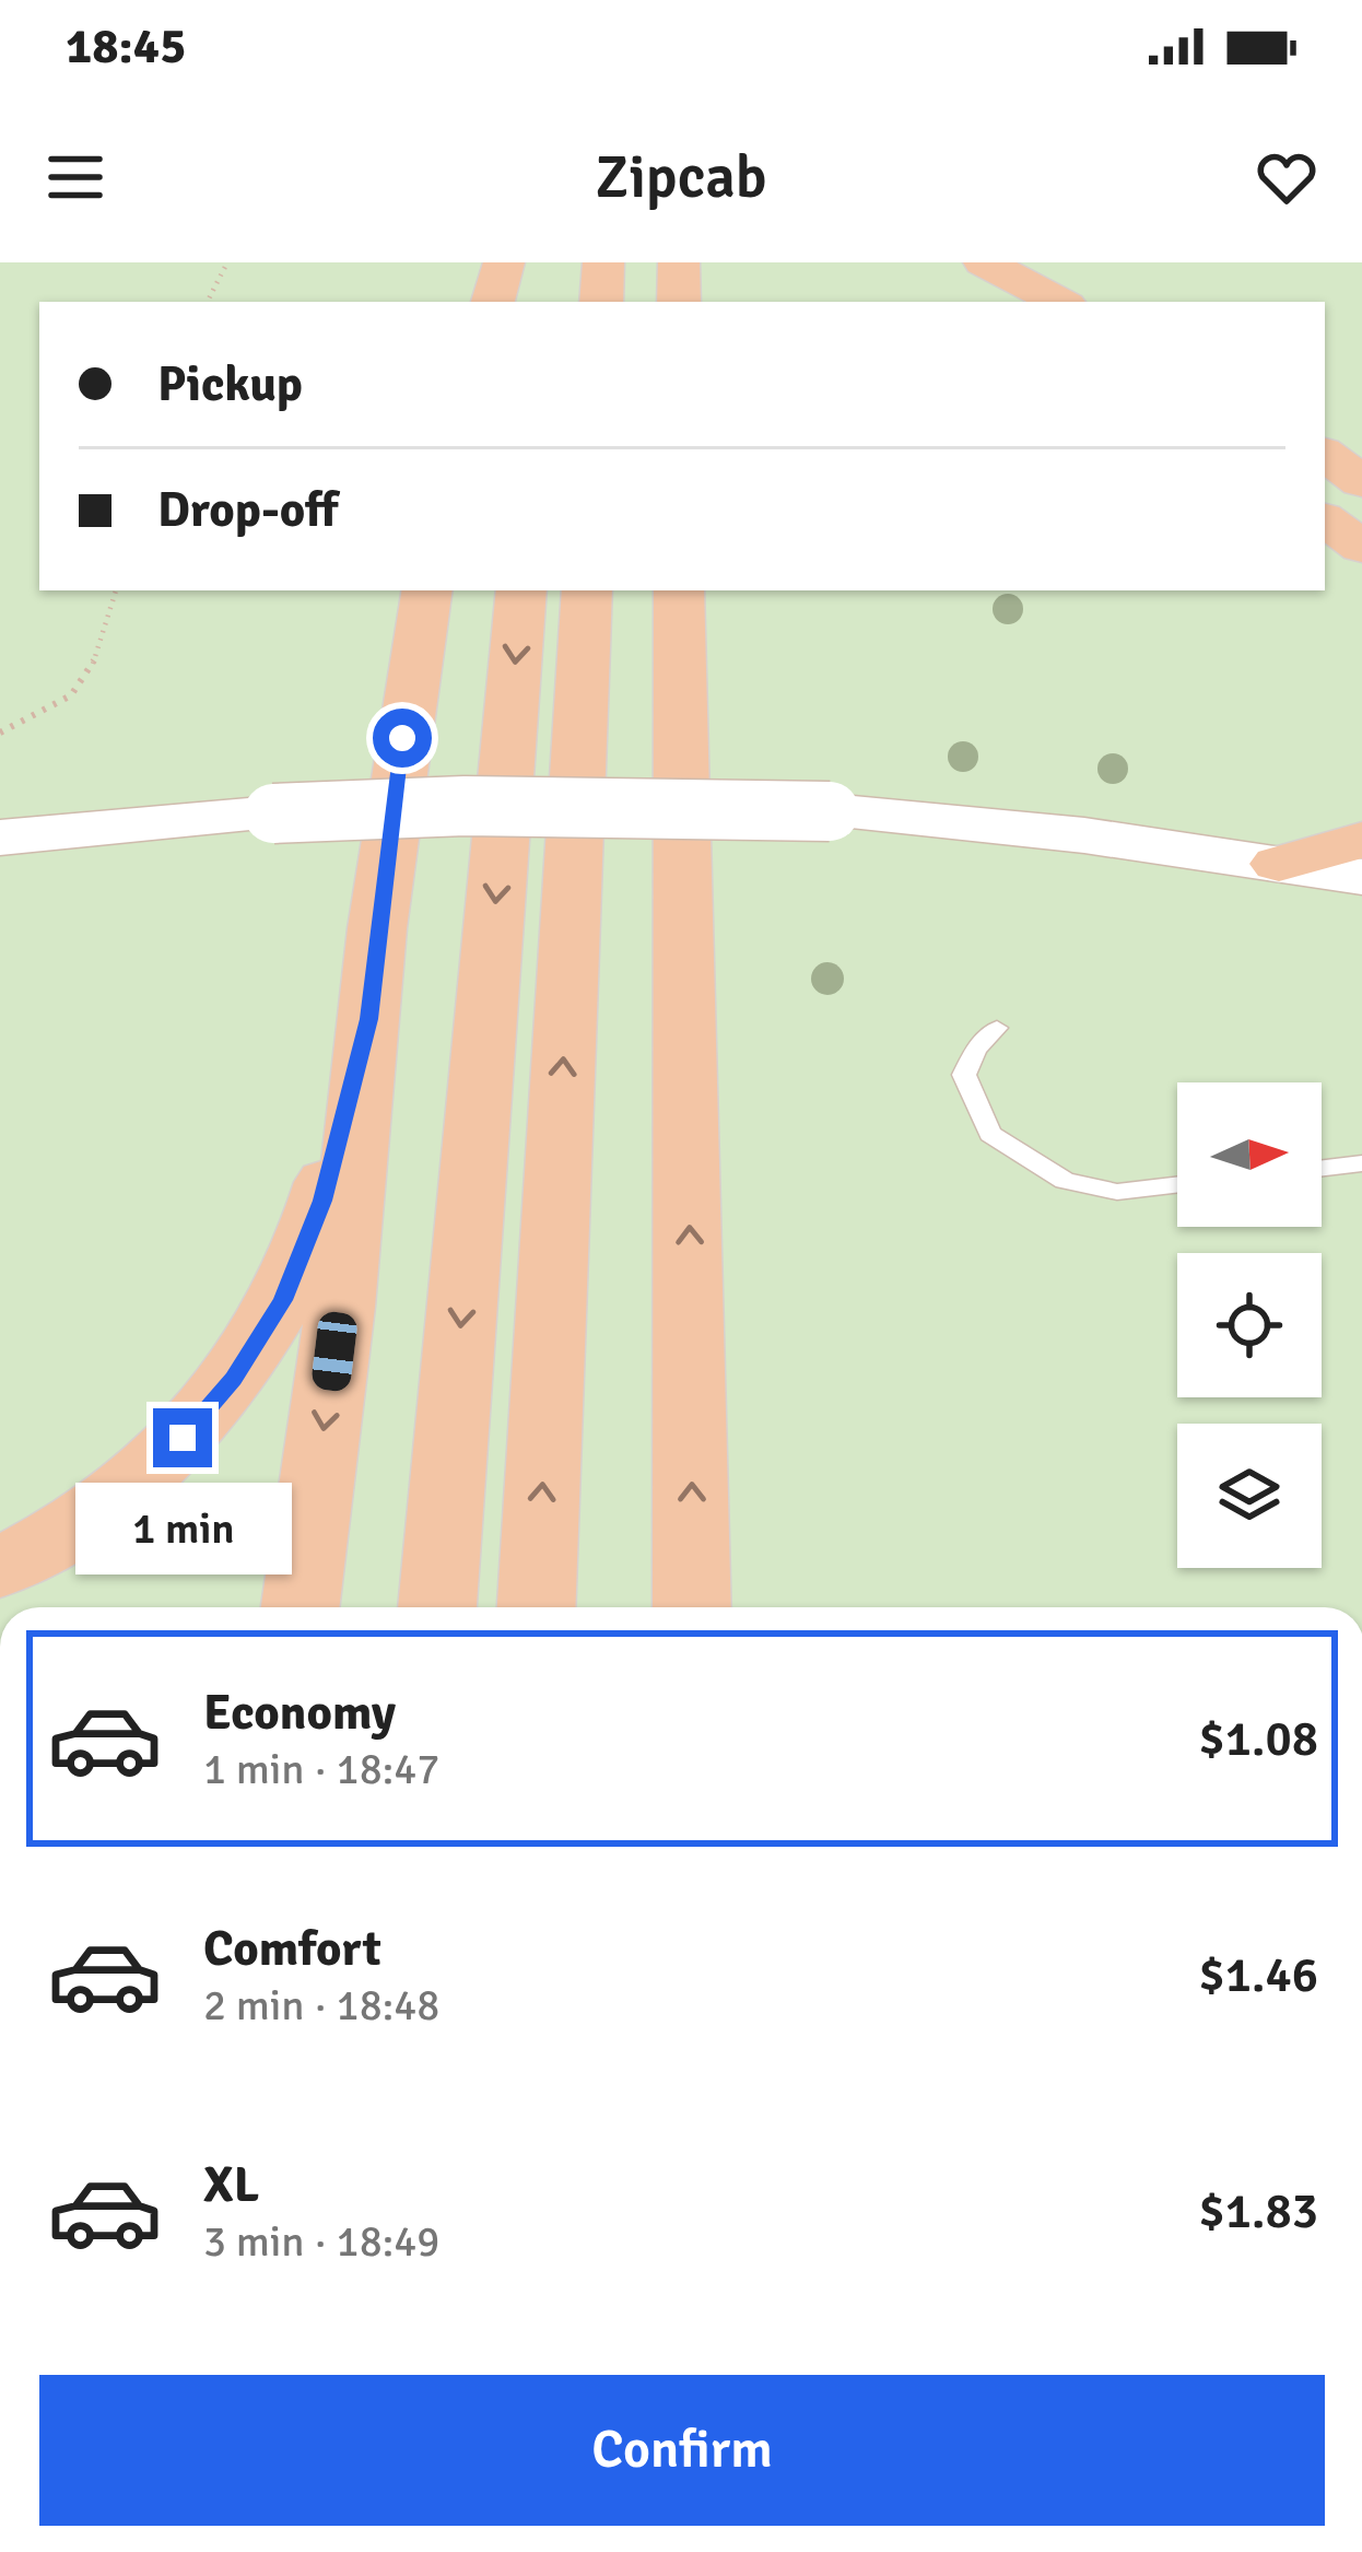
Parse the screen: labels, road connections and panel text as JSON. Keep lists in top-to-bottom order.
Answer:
{
  "north": "right",
  "page": {
    "status": "18:45",
    "header": "Zipcab",
    "banner": ["Pickup", "Drop-off"],
    "bubble": "1 min",
    "list": [
      {
        "name": "Economy",
        "note": "1 min · 18:47",
        "value": "$1.08"
      },
      {
        "name": "Comfort",
        "note": "2 min · 18:48",
        "value": "$1.46"
      },
      {
        "name": "XL",
        "note": "3 min · 18:49",
        "value": "$1.83"
      }
    ],
    "buttons": "Confirm"
  }
}
